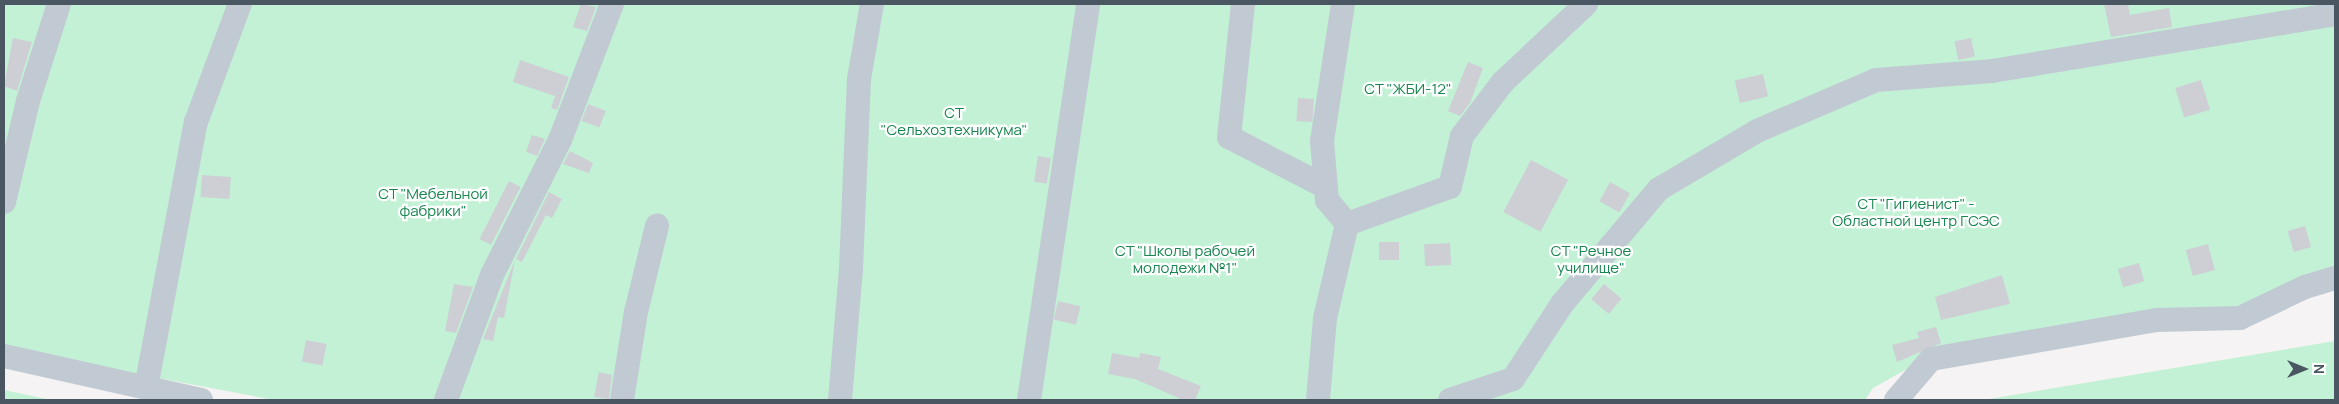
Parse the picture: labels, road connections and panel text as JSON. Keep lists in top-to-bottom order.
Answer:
{
  "parks": [
    "СТ \"ЖБИ-12\"",
    "СТ \"Сельхозтехникума\"",
    "СТ \"Мебельной фабрики\"",
    "СТ \"Гигиенист\" - Областной центр ГСЭС",
    "СТ \"Школы рабочей молодежи №1\"",
    "СТ \"Речное училище\""
  ],
  "north": "right"
}
